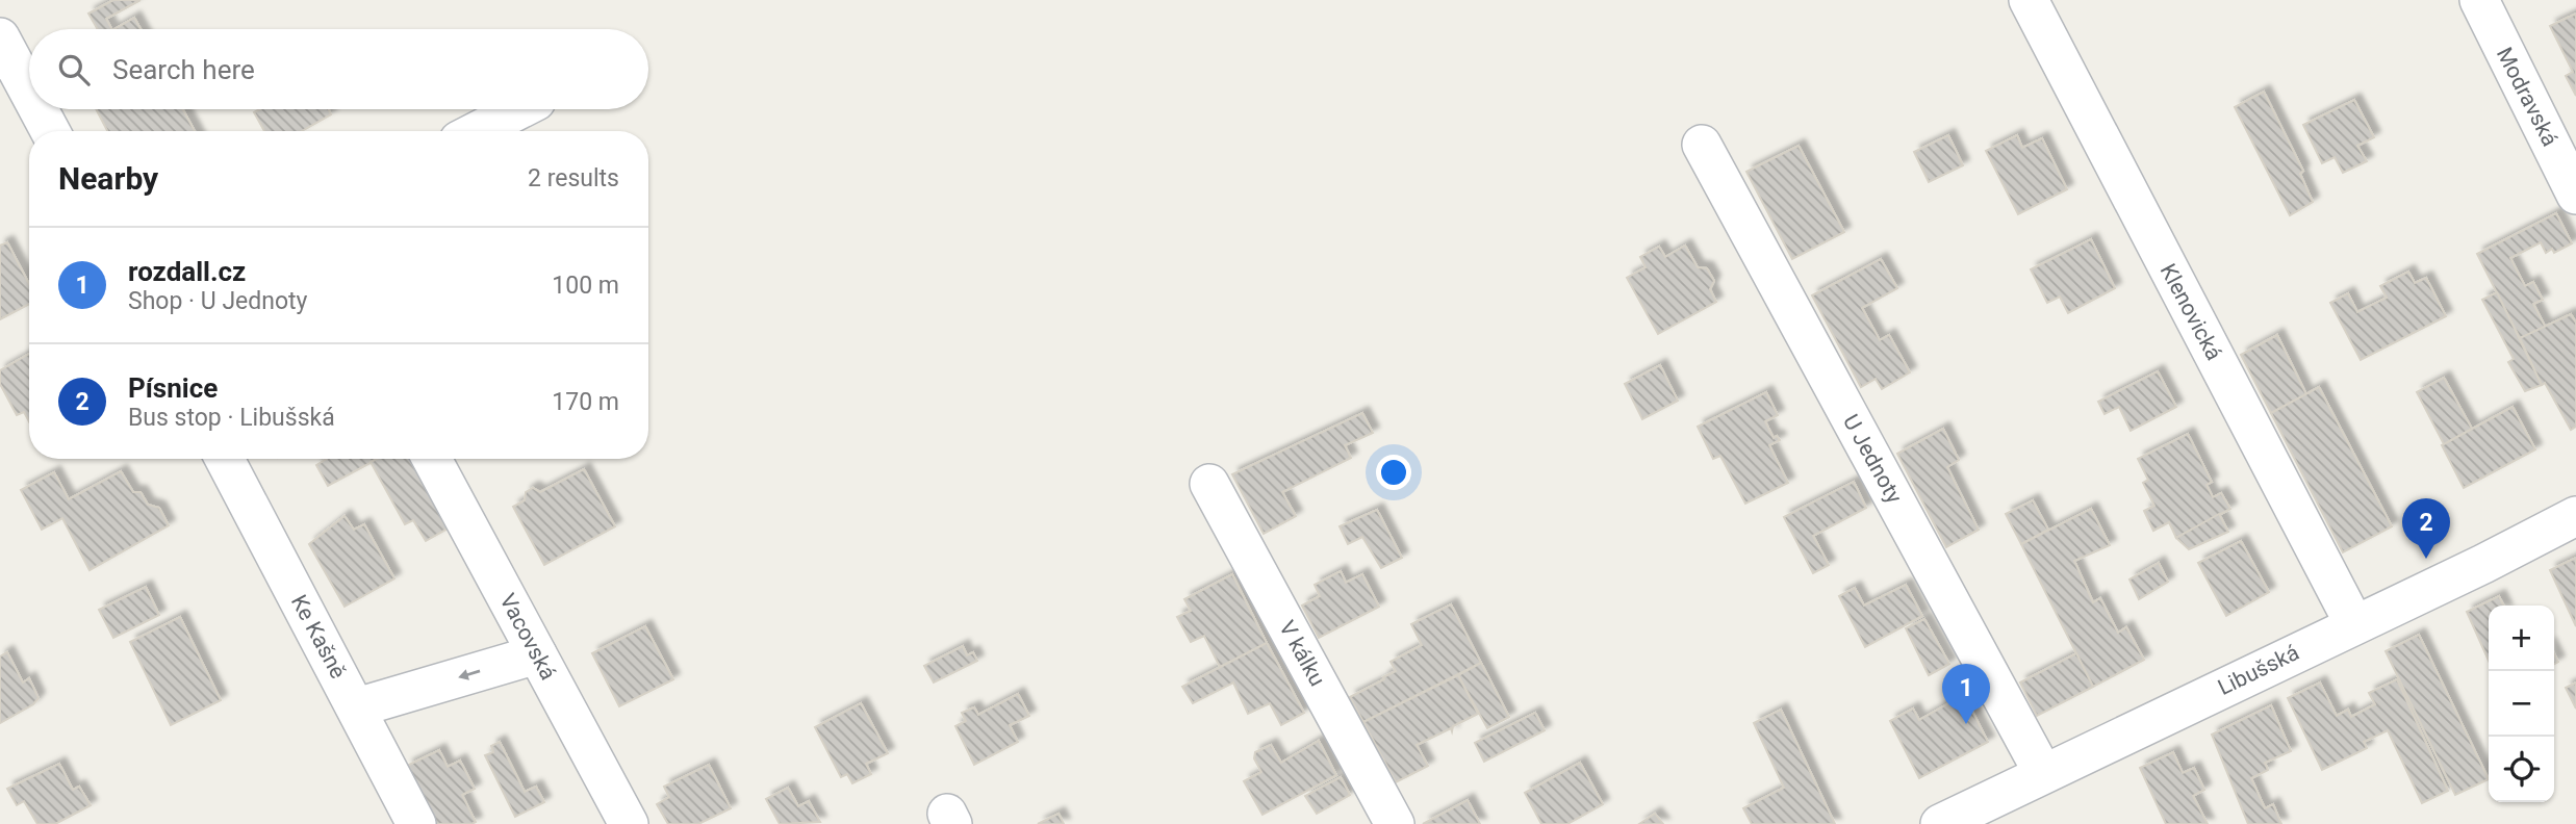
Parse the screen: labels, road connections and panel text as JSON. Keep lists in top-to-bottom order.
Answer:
{
  "streets": {
    "street": [
      "Modravská",
      "Klenovická",
      "U Jednoty",
      "Ke Kašně",
      "Vacovská",
      "V kálku",
      "Libušská"
    ]
  },
  "crossings": [
    ["Klenovická", "Libušská"],
    ["U Jednoty", "Libušská"]
  ],
  "page": {
    "search": "Search here",
    "heading": ["Nearby", "2 results"],
    "list": [
      {
        "mark": "1",
        "name": "rozdall.cz",
        "note": "Shop · U Jednoty",
        "value": "100 m"
      },
      {
        "mark": "2",
        "name": "Písnice",
        "note": "Bus stop · Libušská",
        "value": "170 m"
      }
    ],
    "pins": ["2", "1"],
    "map_buttons": ["+", "−"]
  }
}
